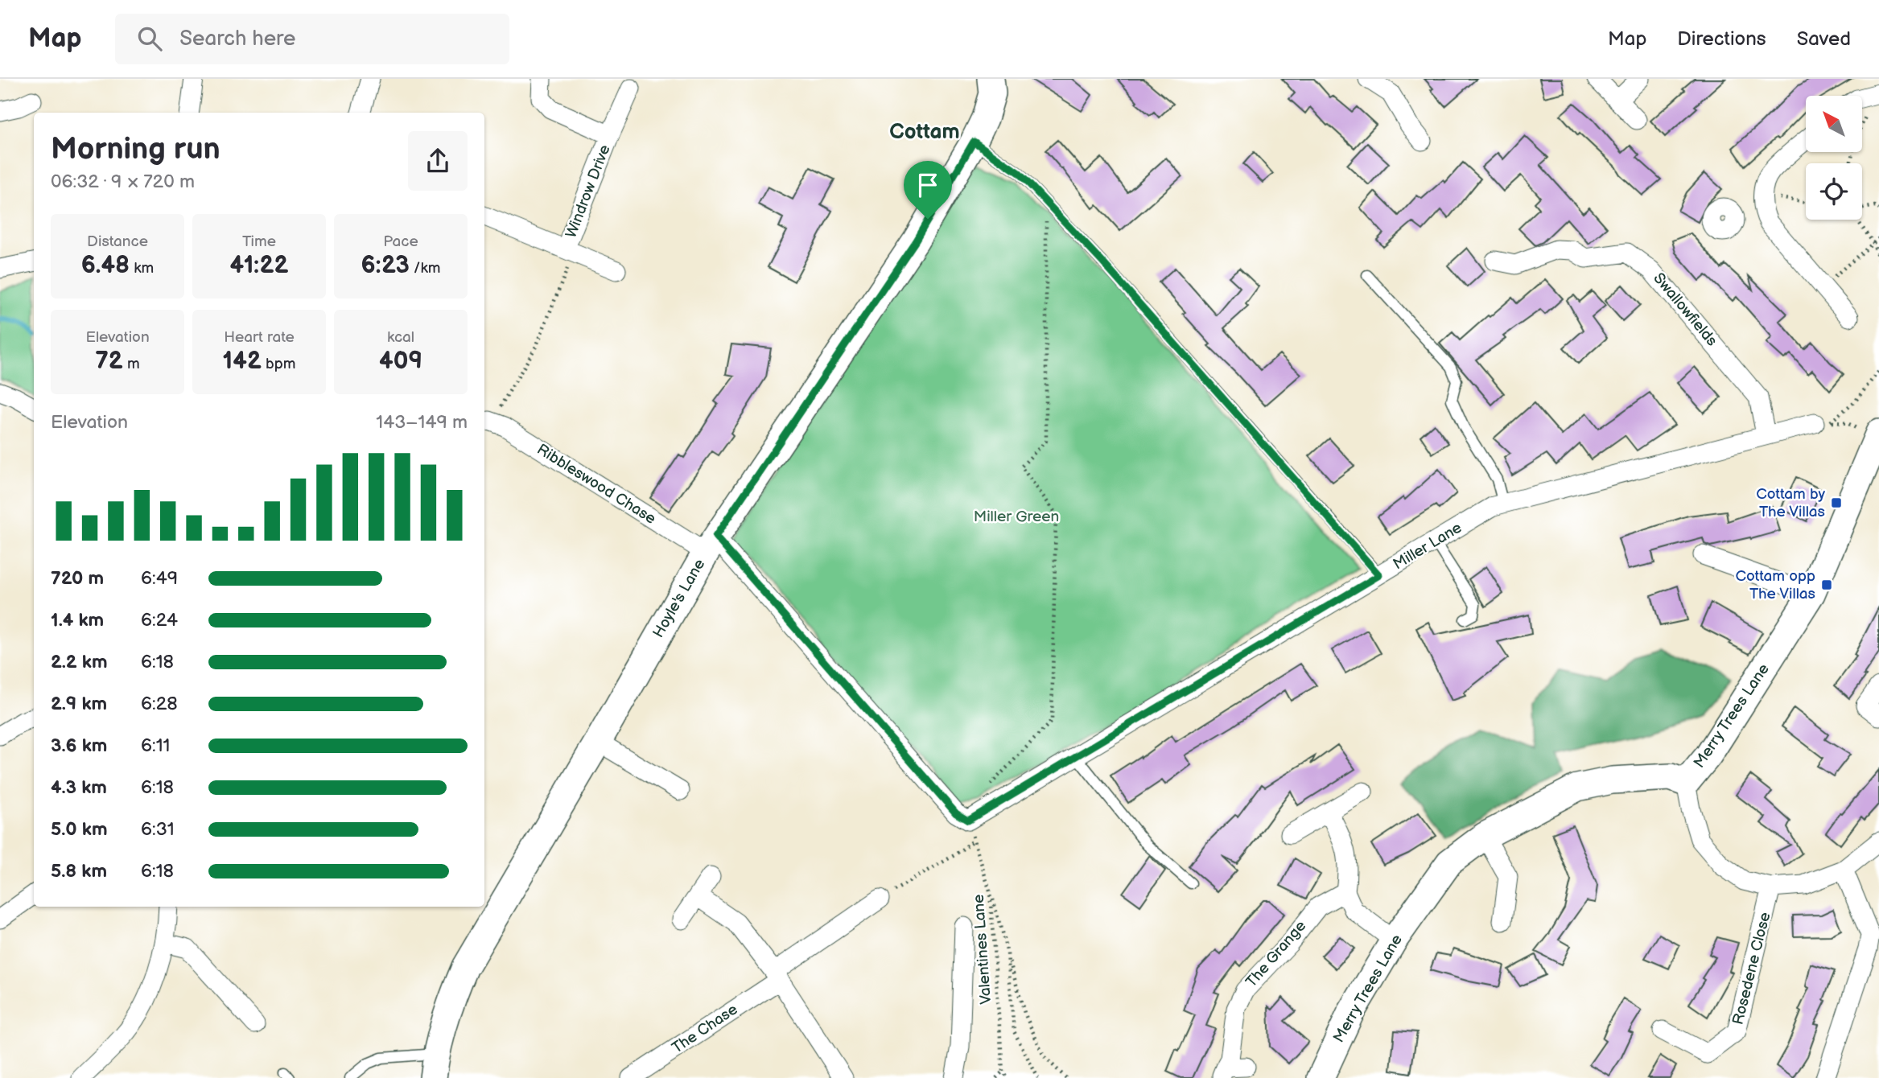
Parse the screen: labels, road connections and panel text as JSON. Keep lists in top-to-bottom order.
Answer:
{
  "streets": {
    "street": [
      "Windrow Drive",
      "Swallowfields",
      "Ribbleswood Chase",
      "Miller Lane",
      "Hoyle's Lane",
      "Merry Trees Lane",
      "The Grange",
      "Rosedene Close",
      "The Chase"
    ],
    "path": ["Valentines Lane"]
  },
  "crossings": [
    ["Swallowfields", "Miller Lane"],
    ["Ribbleswood Chase", "Hoyle's Lane"],
    ["Miller Lane", "Valentines Lane"]
  ],
  "districts": ["Cottam"],
  "parks": ["Miller Green"],
  "places": {
    "transit": ["Cottam by The Villas", "Cottam opp The Villas"]
  },
  "north": "top left",
  "page": {
    "header": "Map",
    "search": "Search here",
    "nav": ["Map", "Directions", "Saved"],
    "heading": ["Morning run", "06:32 · 9 × 720 m"],
    "stats": [
      ["Distance", "6.48 km"],
      ["Time", "41:22"],
      ["Pace", "6:23 /km"],
      ["Elevation", "72 m"],
      ["Heart rate", "142 bpm"],
      ["kcal", "409"]
    ],
    "chart": ["Elevation", "143–149 m"],
    "list": [
      {
        "name": "720 m",
        "note": "6:49"
      },
      {
        "name": "1.4 km",
        "note": "6:24"
      },
      {
        "name": "2.2 km",
        "note": "6:18"
      },
      {
        "name": "2.9 km",
        "note": "6:28"
      },
      {
        "name": "3.6 km",
        "note": "6:11"
      },
      {
        "name": "4.3 km",
        "note": "6:18"
      },
      {
        "name": "5.0 km",
        "note": "6:31"
      },
      {
        "name": "5.8 km",
        "note": "6:18"
      }
    ]
  }
}
